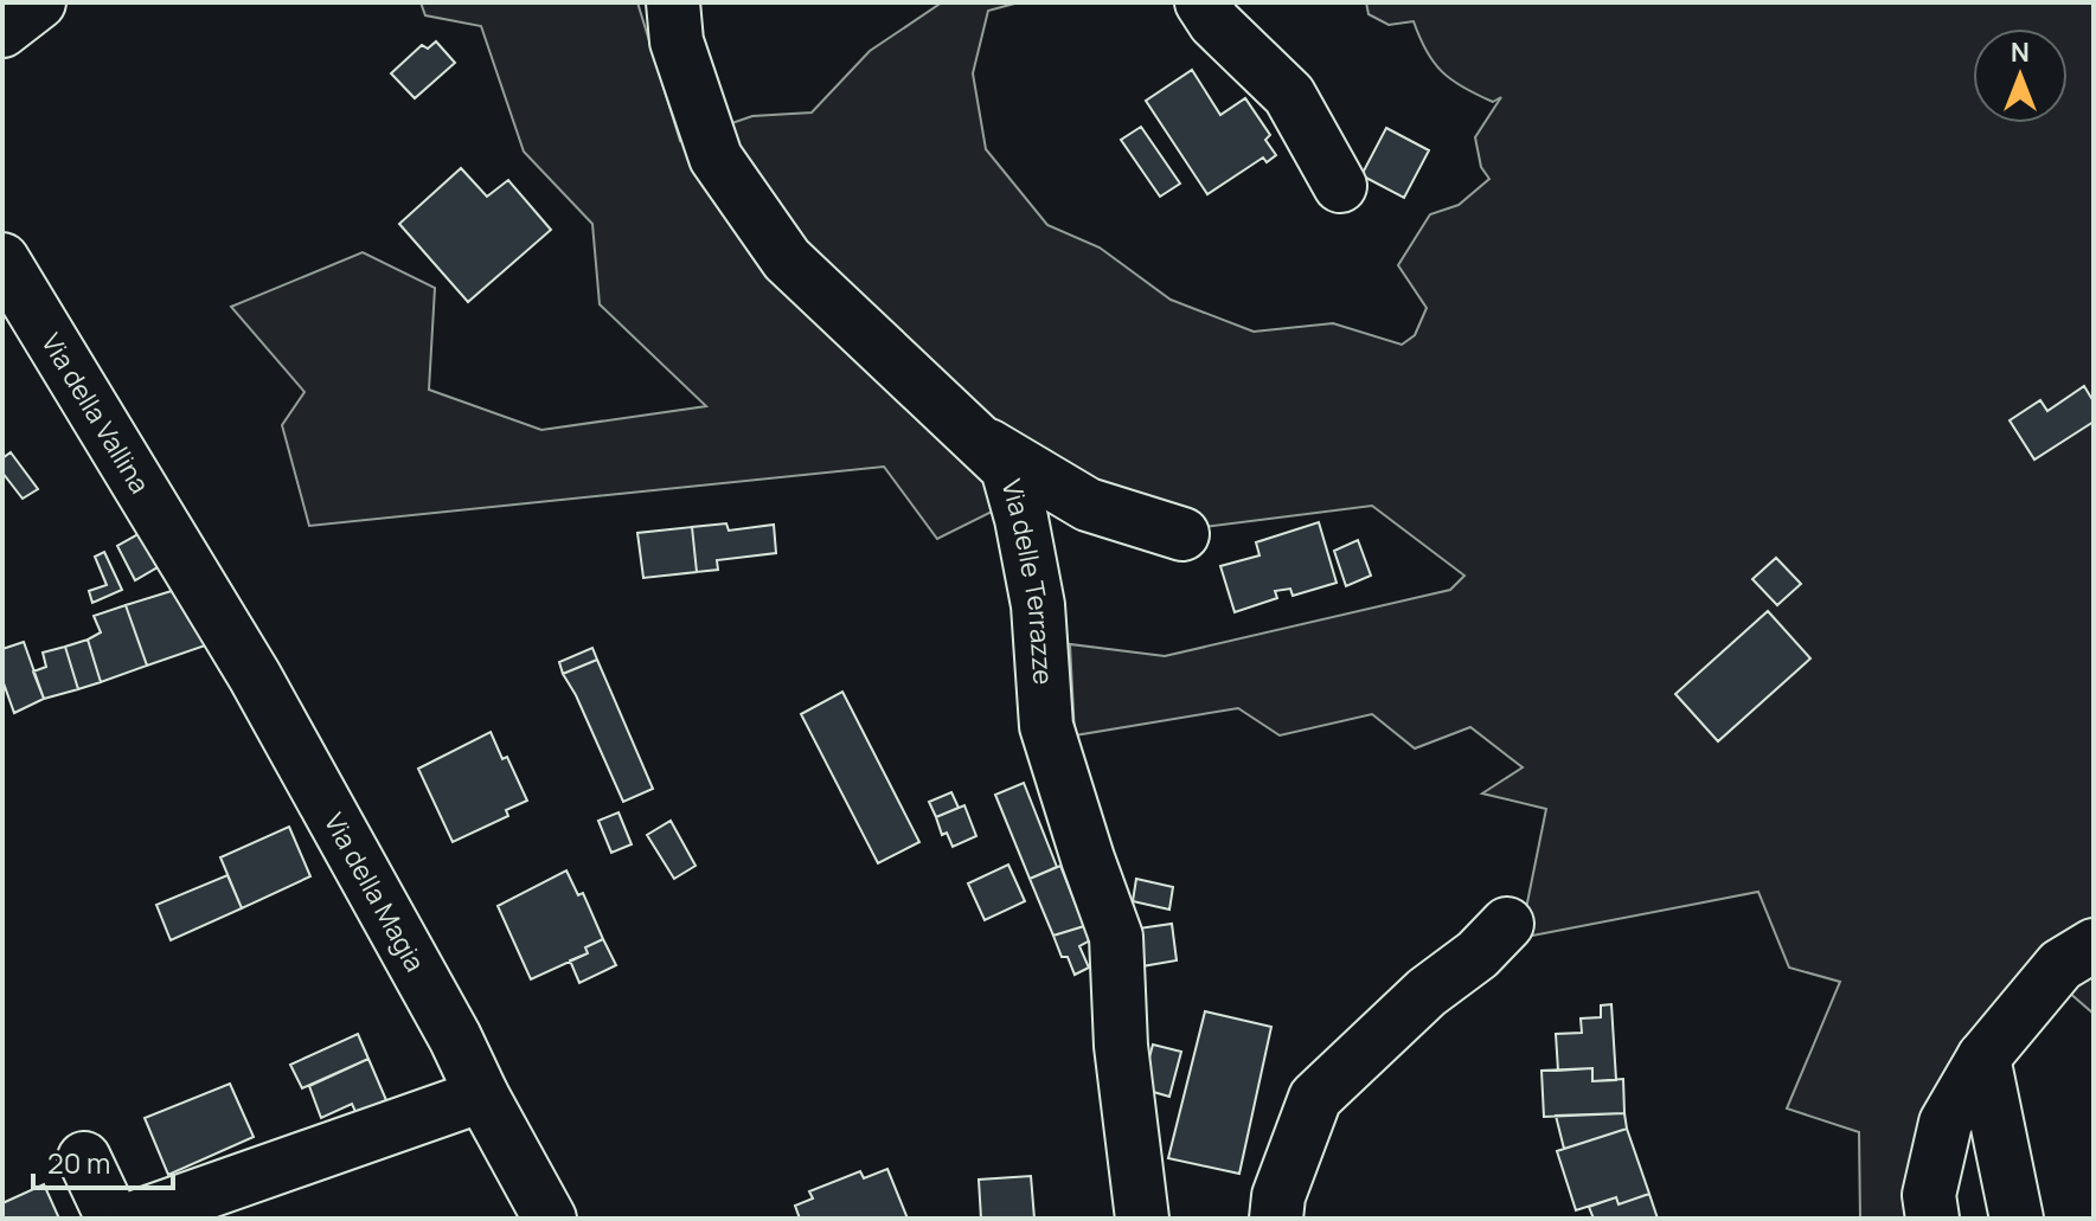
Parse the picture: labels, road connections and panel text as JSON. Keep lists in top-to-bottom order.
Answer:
{
  "streets": {
    "street": ["Via della Vallina", "Via delle Terrazze", "Via della Magia"]
  },
  "crossings": [
    ["Via della Vallina", "Via della Magia"]
  ],
  "scale_bar": "20 m",
  "north": "top"
}
